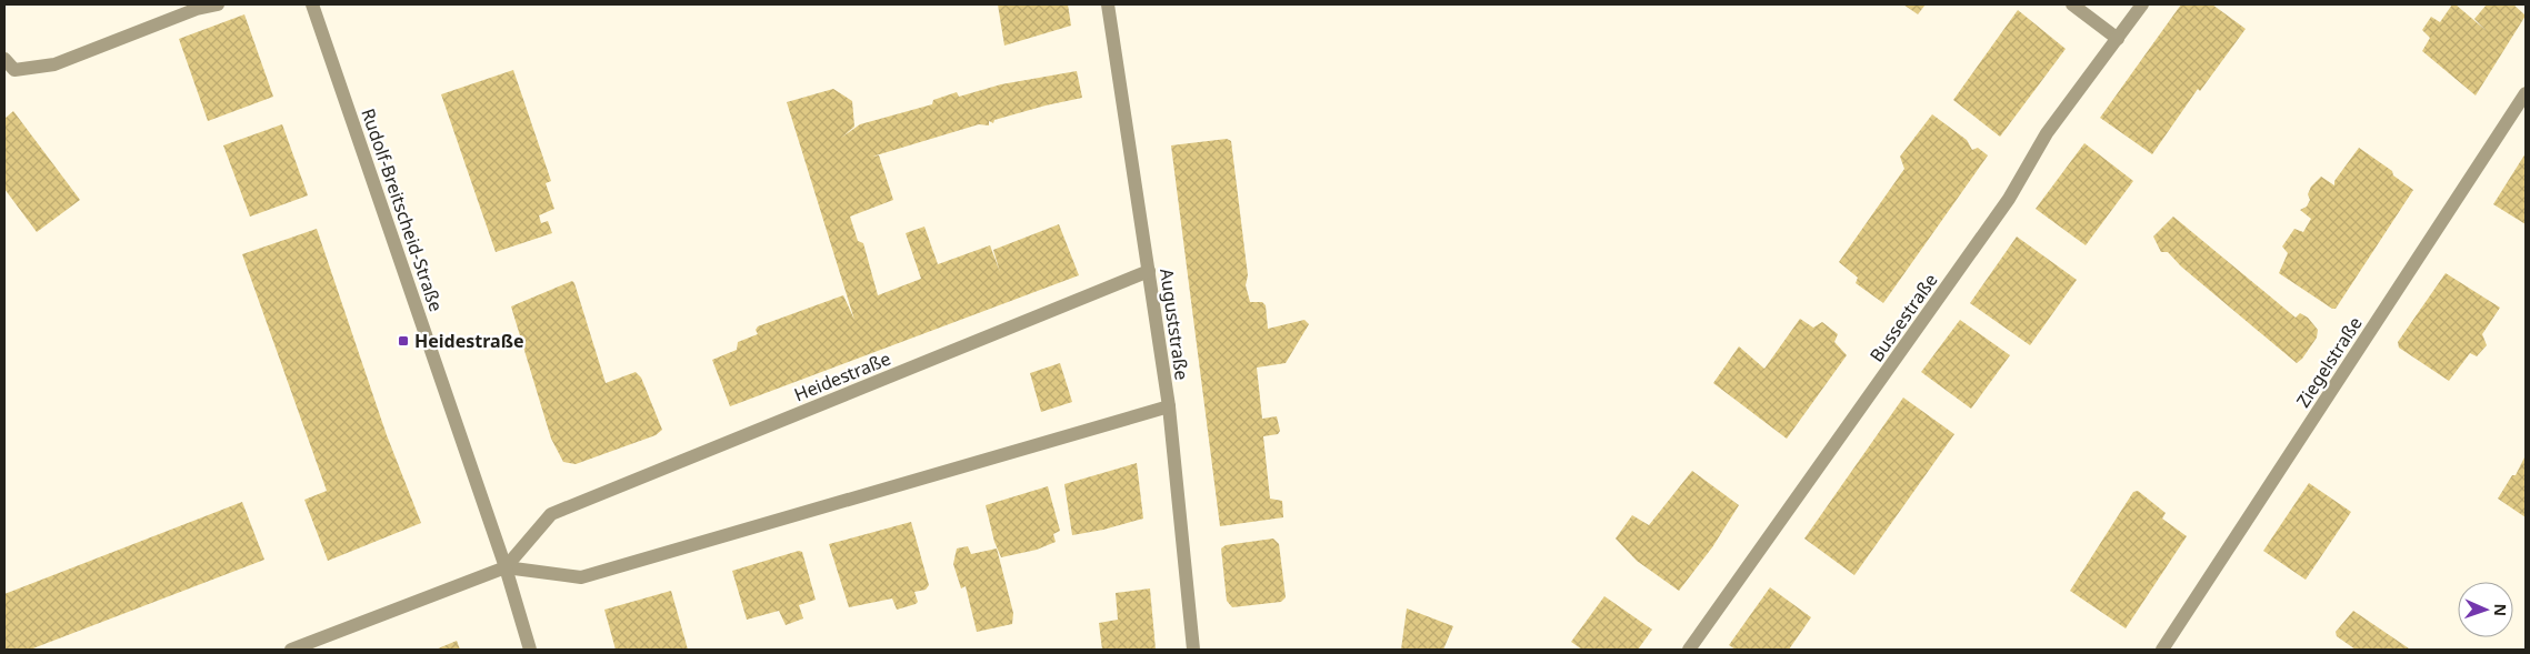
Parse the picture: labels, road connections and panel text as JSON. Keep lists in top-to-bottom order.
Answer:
{
  "streets": {
    "street": [
      "Rudolf-Breitscheid-Straße",
      "Bussestraße",
      "Auguststraße",
      "Ziegelstraße",
      "Heidestraße"
    ]
  },
  "crossings": [
    ["Rudolf-Breitscheid-Straße", "Heidestraße"],
    ["Auguststraße", "Heidestraße"]
  ],
  "places": {
    "transit": ["Heidestraße"]
  },
  "north": "right"
}
